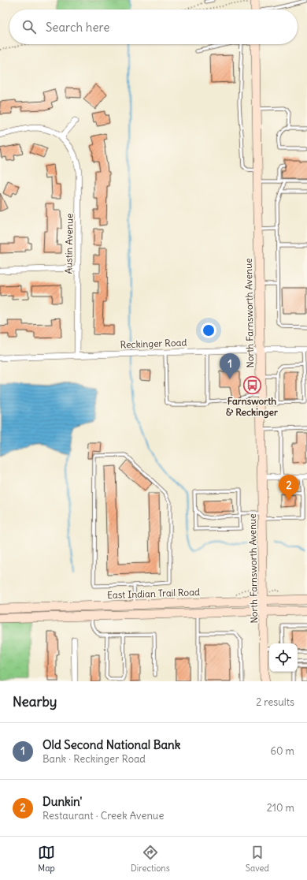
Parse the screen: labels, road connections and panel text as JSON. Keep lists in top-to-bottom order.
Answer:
{
  "streets": {
    "main road": ["North Farnsworth Avenue", "East Indian Trail Road"],
    "street": ["Austin Avenue", "Reckinger Road"]
  },
  "crossings": [
    ["Austin Avenue", "Reckinger Road"],
    ["North Farnsworth Avenue", "Reckinger Road"],
    ["North Farnsworth Avenue", "East Indian Trail Road"]
  ],
  "places": {
    "bus stop": ["Farnsworth & Reckinger"]
  },
  "page": {
    "search": "Search here",
    "pins": ["1", "2"],
    "heading": ["Nearby", "2 results"],
    "list": [
      {
        "mark": "1",
        "name": "Old Second National Bank",
        "note": "Bank · Reckinger Road",
        "value": "60 m"
      },
      {
        "mark": "2",
        "name": "Dunkin'",
        "note": "Restaurant · Creek Avenue",
        "value": "210 m"
      }
    ],
    "nav": ["Map", "Directions", "Saved"]
  }
}
